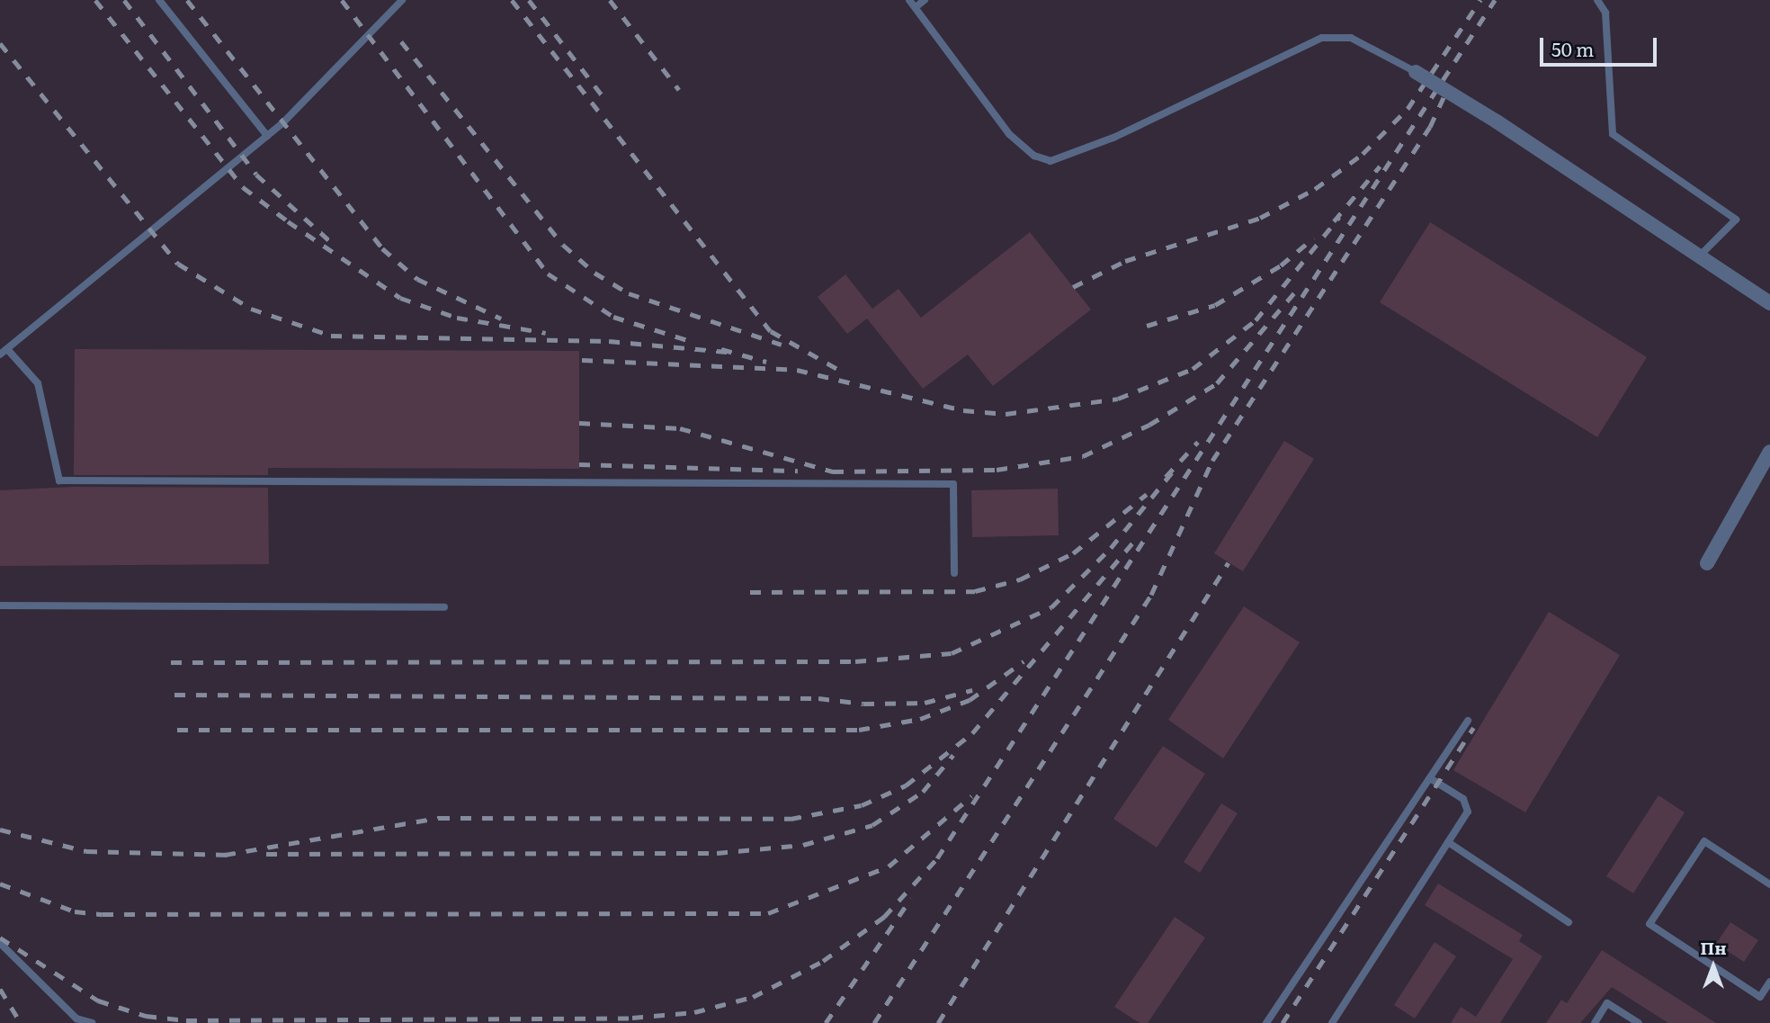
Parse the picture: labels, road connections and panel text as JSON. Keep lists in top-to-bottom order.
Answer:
{
  "scale_bar": "50 m",
  "north": "top"
}
